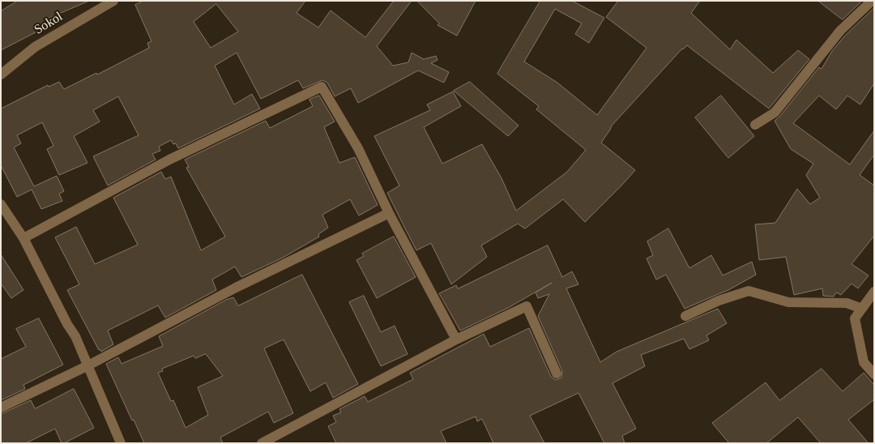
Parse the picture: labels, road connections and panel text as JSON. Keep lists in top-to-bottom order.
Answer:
{
  "streets": {
    "street": ["Sokol"]
  }
}
